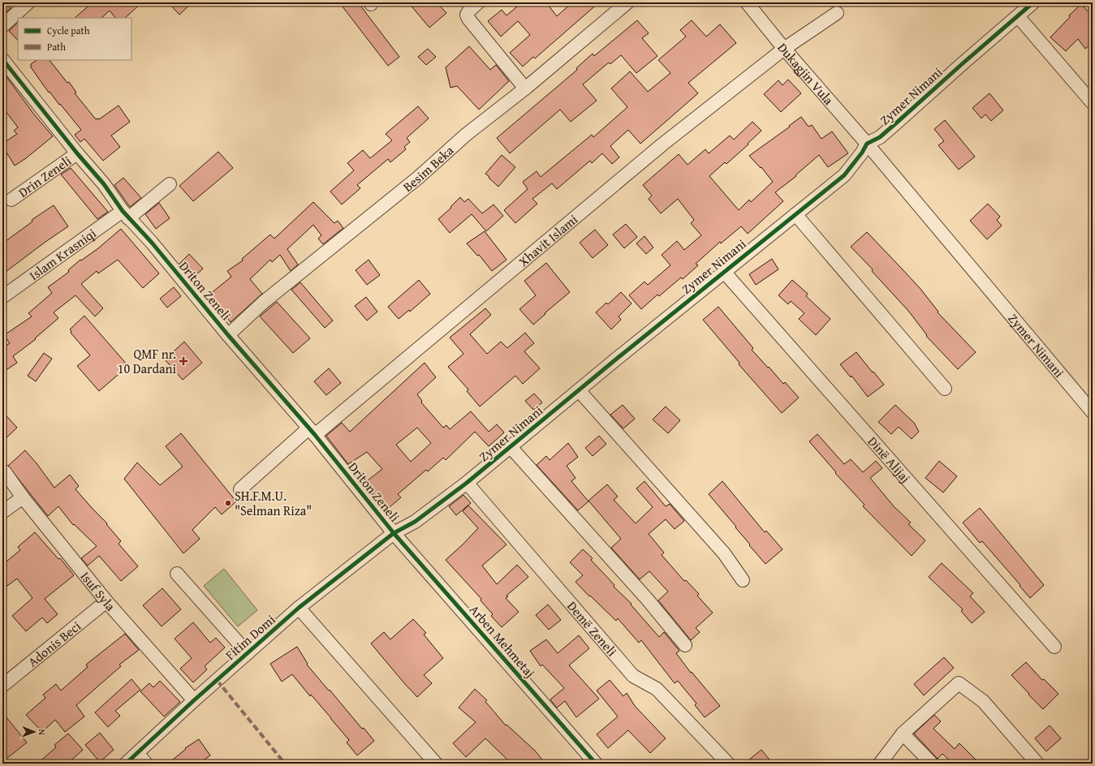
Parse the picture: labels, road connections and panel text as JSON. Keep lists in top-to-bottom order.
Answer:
{
  "streets": {
    "street": [
      "Dukagjin Vula",
      "Zymer Nimani",
      "Besim Beka",
      "Drin Zeneli",
      "Xhavit Islami",
      "Islam Krasniqi",
      "Driton Zeneli",
      "Dinë Alijaj",
      "Isuf Syla",
      "Demë Zeneli",
      "Fitim Domi",
      "Arben Mehmetaj",
      "Adonis Beci"
    ]
  },
  "crossings": [
    ["Dukagjin Vula", "Zymer Nimani"],
    ["Dukagjin Vula", "Xhavit Islami"],
    ["Zymer Nimani", "Driton Zeneli"],
    ["Zymer Nimani", "Dinë Alijaj"],
    ["Zymer Nimani", "Demë Zeneli"],
    ["Zymer Nimani", "Fitim Domi"],
    ["Zymer Nimani", "Arben Mehmetaj"],
    ["Besim Beka", "Driton Zeneli"],
    ["Drin Zeneli", "Driton Zeneli"],
    ["Xhavit Islami", "Driton Zeneli"],
    ["Islam Krasniqi", "Driton Zeneli"],
    ["Driton Zeneli", "Fitim Domi"],
    ["Driton Zeneli", "Arben Mehmetaj"],
    ["Isuf Syla", "Fitim Domi"],
    ["Isuf Syla", "Adonis Beci"],
    ["Fitim Domi", "Arben Mehmetaj"]
  ],
  "places": {
    "health": ["QMF nr. 10 Dardani"],
    "other": ["SH.F.M.U. \"Selman Riza\""]
  },
  "legend": ["Cycle path", "Path"],
  "north": "right"
}
